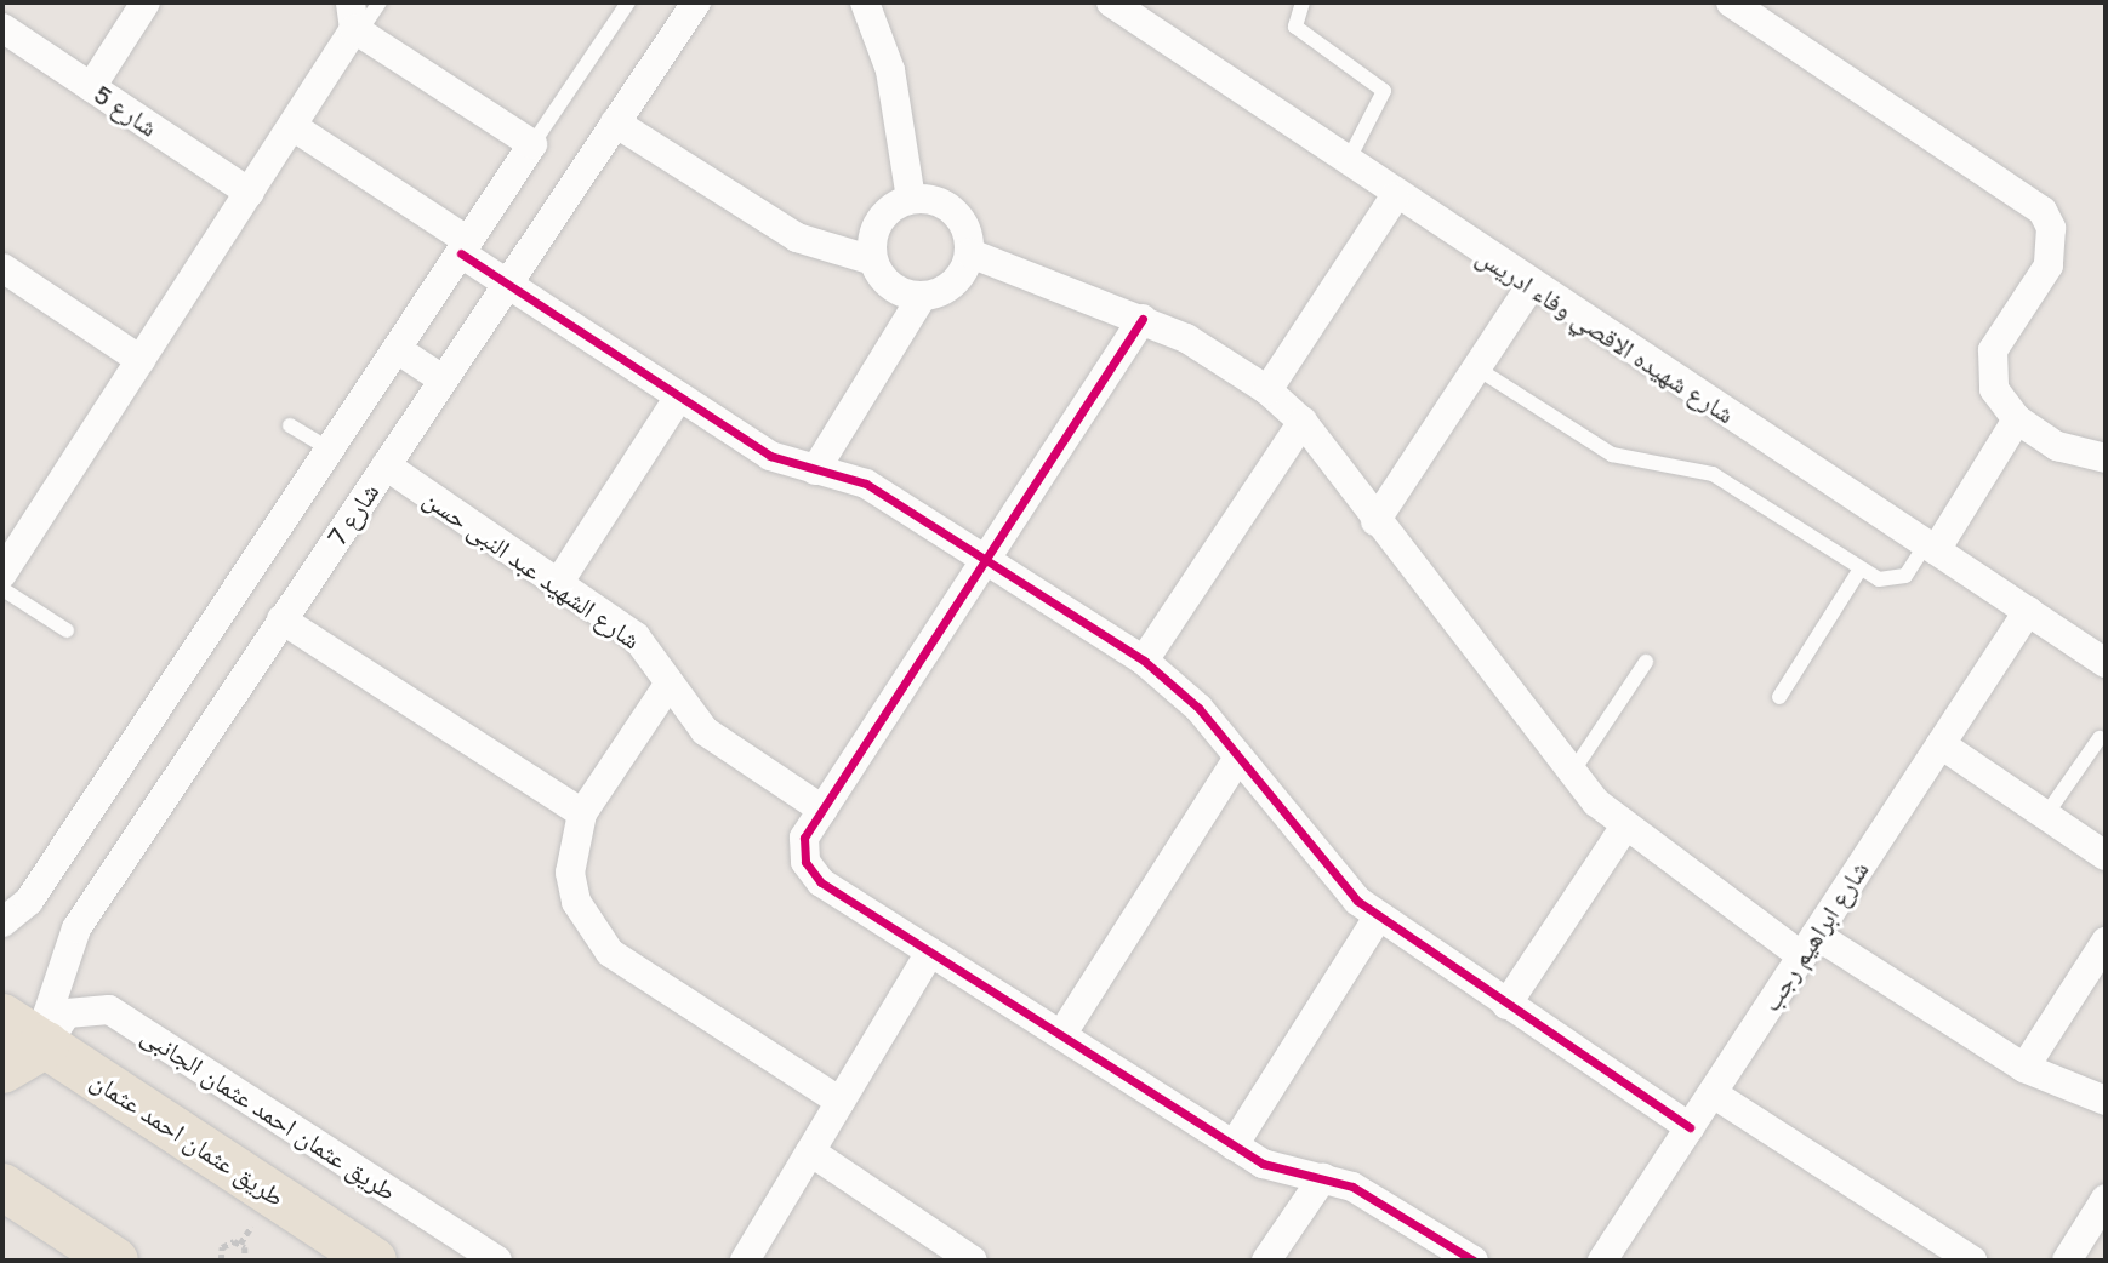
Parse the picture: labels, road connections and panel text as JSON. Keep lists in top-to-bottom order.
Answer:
{
  "streets": {
    "main road": ["طريق عثمان احمد عثمان"],
    "street": [
      "شارع 5",
      "شارع شهيده الاقصي وفاء ادريس",
      "شارع 7",
      "شارع الشهيد عبد النبى حسن",
      "شارع ابراهيم رجب",
      "طريق عثمان احمد عثمان الجانبى"
    ]
  },
  "crossings": [
    ["شارع شهيده الاقصي وفاء ادريس", "شارع ابراهيم رجب"],
    ["شارع 7", "شارع الشهيد عبد النبى حسن"],
    ["شارع 7", "طريق عثمان احمد عثمان الجانبى"],
    ["شارع 7", "طريق عثمان احمد عثمان"],
    ["طريق عثمان احمد عثمان الجانبى", "طريق عثمان احمد عثمان"]
  ]
}
